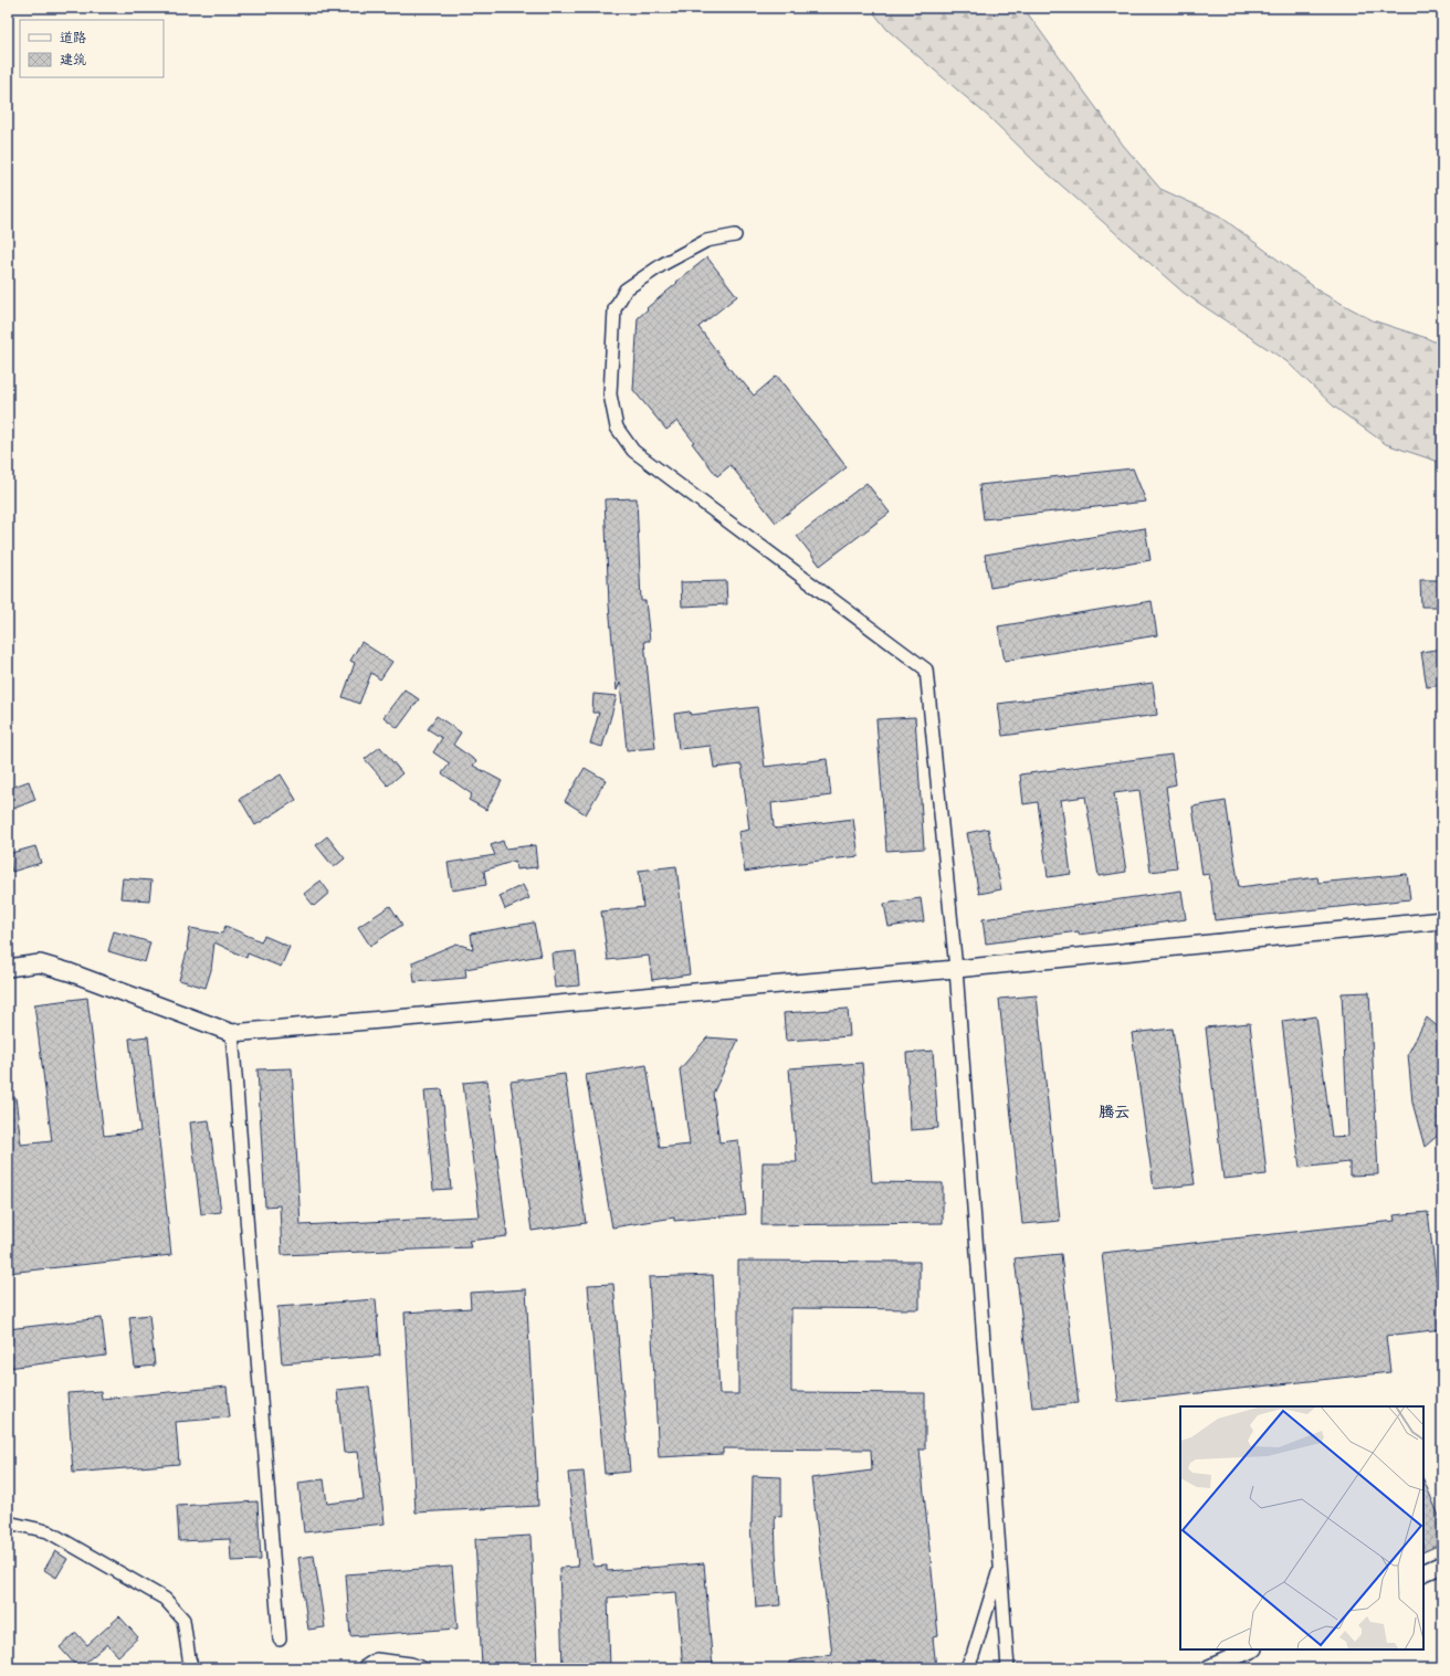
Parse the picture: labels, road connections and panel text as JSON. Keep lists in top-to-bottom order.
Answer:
{
  "districts": ["腾云"],
  "legend": ["道路", "建筑"]
}
